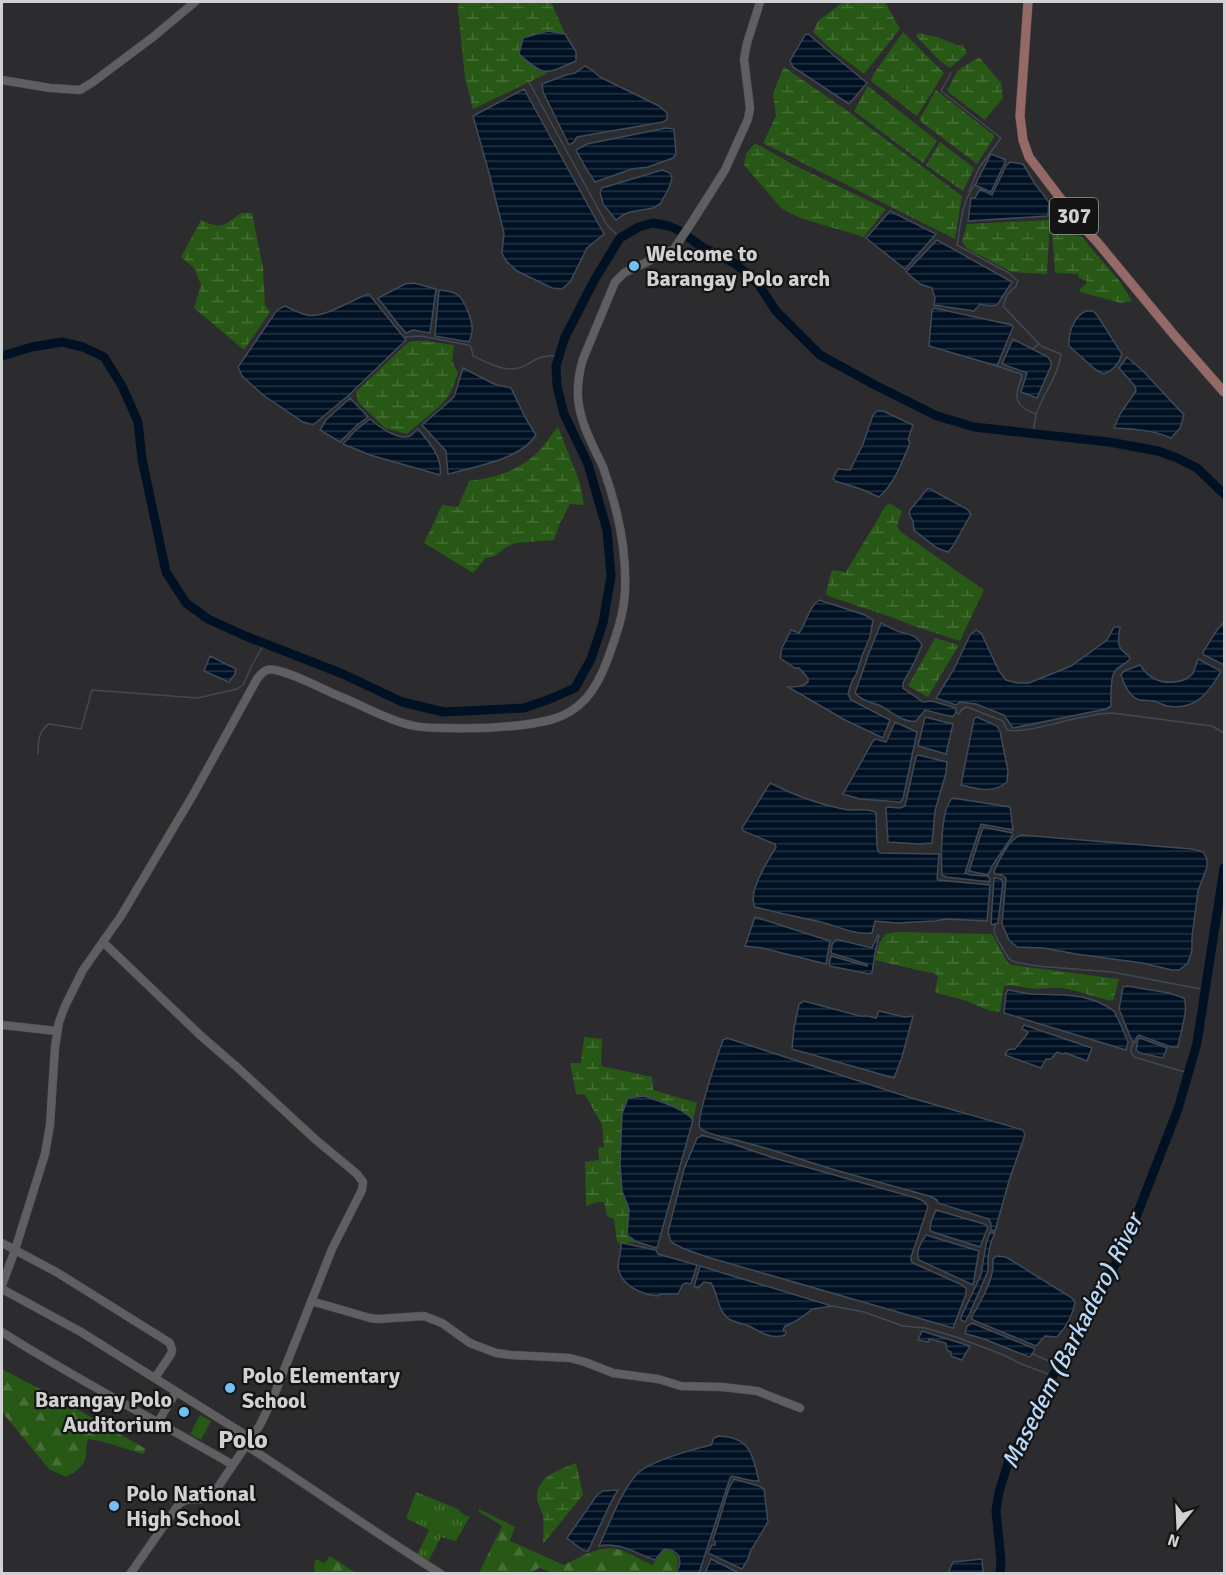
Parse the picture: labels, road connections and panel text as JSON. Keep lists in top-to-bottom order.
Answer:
{
  "streets": {
    "main road": ["307"]
  },
  "districts": ["Polo"],
  "water": ["Masedem (Barkadero) River"],
  "places": [
    "Welcome to Barangay Polo arch",
    "Polo Elementary School",
    "Barangay Polo Auditorium",
    "Polo National High School"
  ],
  "north": "bottom"
}
